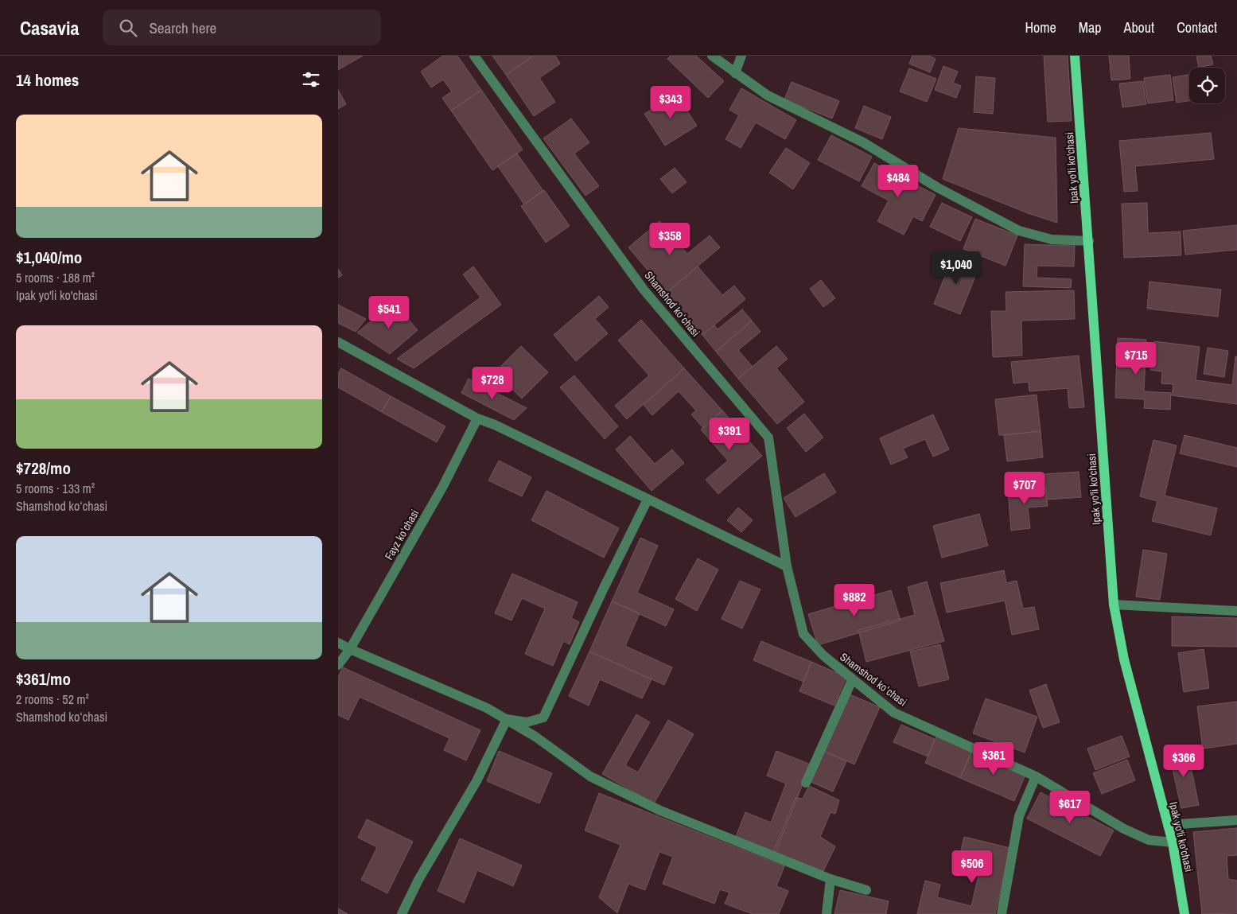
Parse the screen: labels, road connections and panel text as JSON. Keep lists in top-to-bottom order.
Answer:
{
  "streets": {
    "main road": ["Ipak yo'li ko'chasi"],
    "street": ["Shamshod koʻchasi", "Fayz koʻchasi"]
  },
  "crossings": [
    ["Ipak yo'li ko'chasi", "Shamshod koʻchasi"]
  ],
  "page": {
    "header": "Casavia",
    "search": "Search here",
    "nav": [
      "Home",
      "Map",
      "About",
      "Contact"
    ],
    "heading": "14 homes",
    "price": [
      "$343",
      "$484",
      "$358",
      "$1,040",
      "$541",
      "$715",
      "$728",
      "$391",
      "$707",
      "$882",
      "$361",
      "$366",
      "$617",
      "$506"
    ],
    "list": [
      {
        "name": "$1,040/mo",
        "note": "5 rooms · 188 m² · Ipak yo'li ko'chasi"
      },
      {
        "name": "$728/mo",
        "note": "5 rooms · 133 m² · Shamshod koʻchasi"
      },
      {
        "name": "$361/mo",
        "note": "2 rooms · 52 m² · Shamshod koʻchasi"
      }
    ]
  }
}
